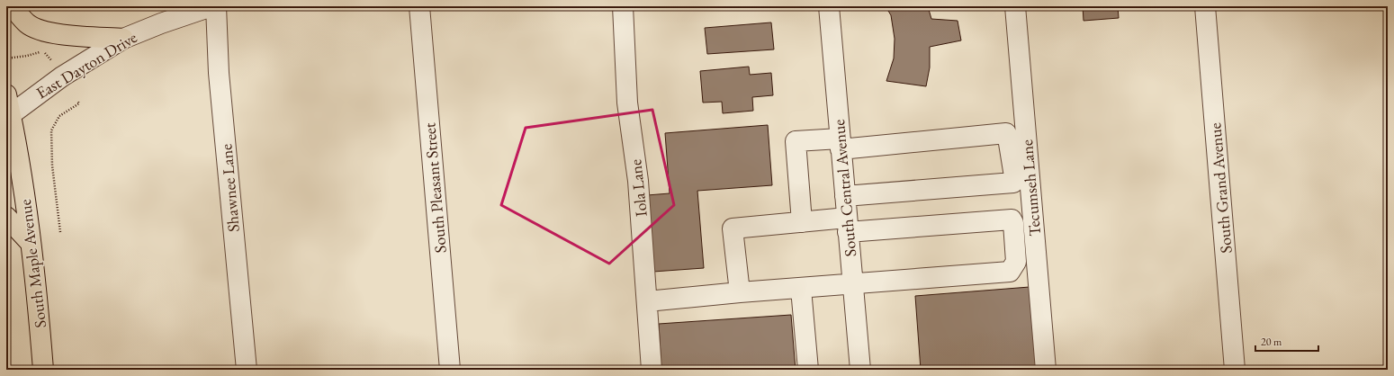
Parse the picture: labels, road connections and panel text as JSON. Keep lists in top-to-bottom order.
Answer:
{
  "streets": {
    "main road": ["South Maple Avenue"],
    "street": [
      "East Dayton Drive",
      "Shawnee Lane",
      "South Pleasant Street",
      "Iola Lane",
      "South Central Avenue",
      "Tecumseh Lane",
      "South Grand Avenue"
    ]
  },
  "crossings": [
    ["East Dayton Drive", "South Maple Avenue"]
  ],
  "scale_bar": "20 m"
}
